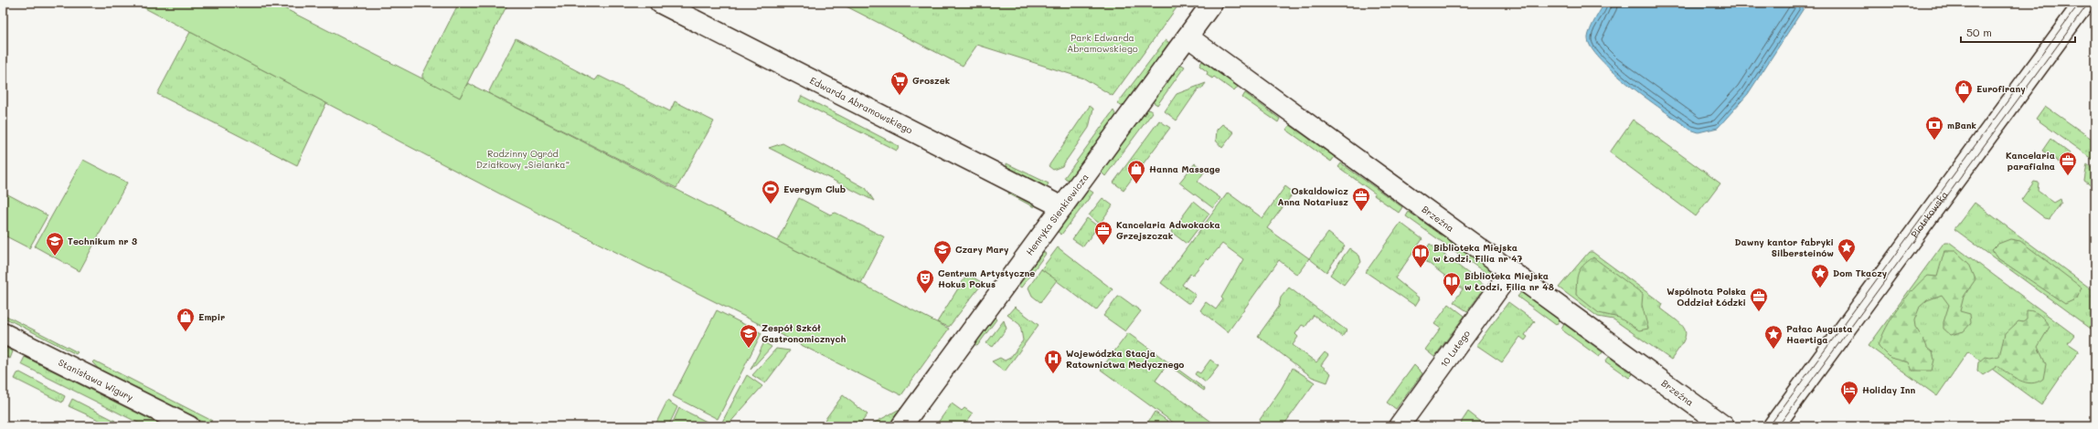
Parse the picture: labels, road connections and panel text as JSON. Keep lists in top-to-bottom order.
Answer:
{
  "streets": {
    "street": [
      "Edwarda Abramowskiego",
      "Henryka Sienkiewicza",
      "Piotrkowska",
      "Brzeźna",
      "10 Lutego",
      "Stanisława Wigury"
    ]
  },
  "crossings": [
    ["Edwarda Abramowskiego", "Henryka Sienkiewicza"],
    ["Henryka Sienkiewicza", "Brzeźna"],
    ["Brzeźna", "10 Lutego"]
  ],
  "parks": ["Park Edwarda Abramowskiego", "Rodzinny Ogród Działkowy „Sielanka”"],
  "places": {
    "supermarket": ["Groszek"],
    "shop": ["Eurofirany", "Hanna Massage", "Empir"],
    "bank": ["mBank"],
    "office": [
      "Kancelaria parafialna",
      "Oskaldowicz Anna Notariusz",
      "Kancelaria Adwokacka Grzejszczak",
      "Wspólnota Polska Oddział Łódzki"
    ],
    "sports": ["Evergym Club"],
    "school or university": ["Technikum nr 3", "Czary Mary", "Zespół Szkół Gastronomicznych"],
    "place": ["Dawny kantor fabryki Silbersteinów", "Dom Tkaczy", "Pałac Augusta Haertiga"],
    "library": ["Biblioteka Miejska w Łodzi, Filia nr 47", "Biblioteka Miejska w Łodzi, Filia nr 48"],
    "theatre": ["Centrum Artystyczne Hokus Pokus"],
    "hospital": ["Wojewódzka Stacja Ratownictwa Medycznego"],
    "hotel": ["Holiday Inn"]
  },
  "scale_bar": "50 m"
}
